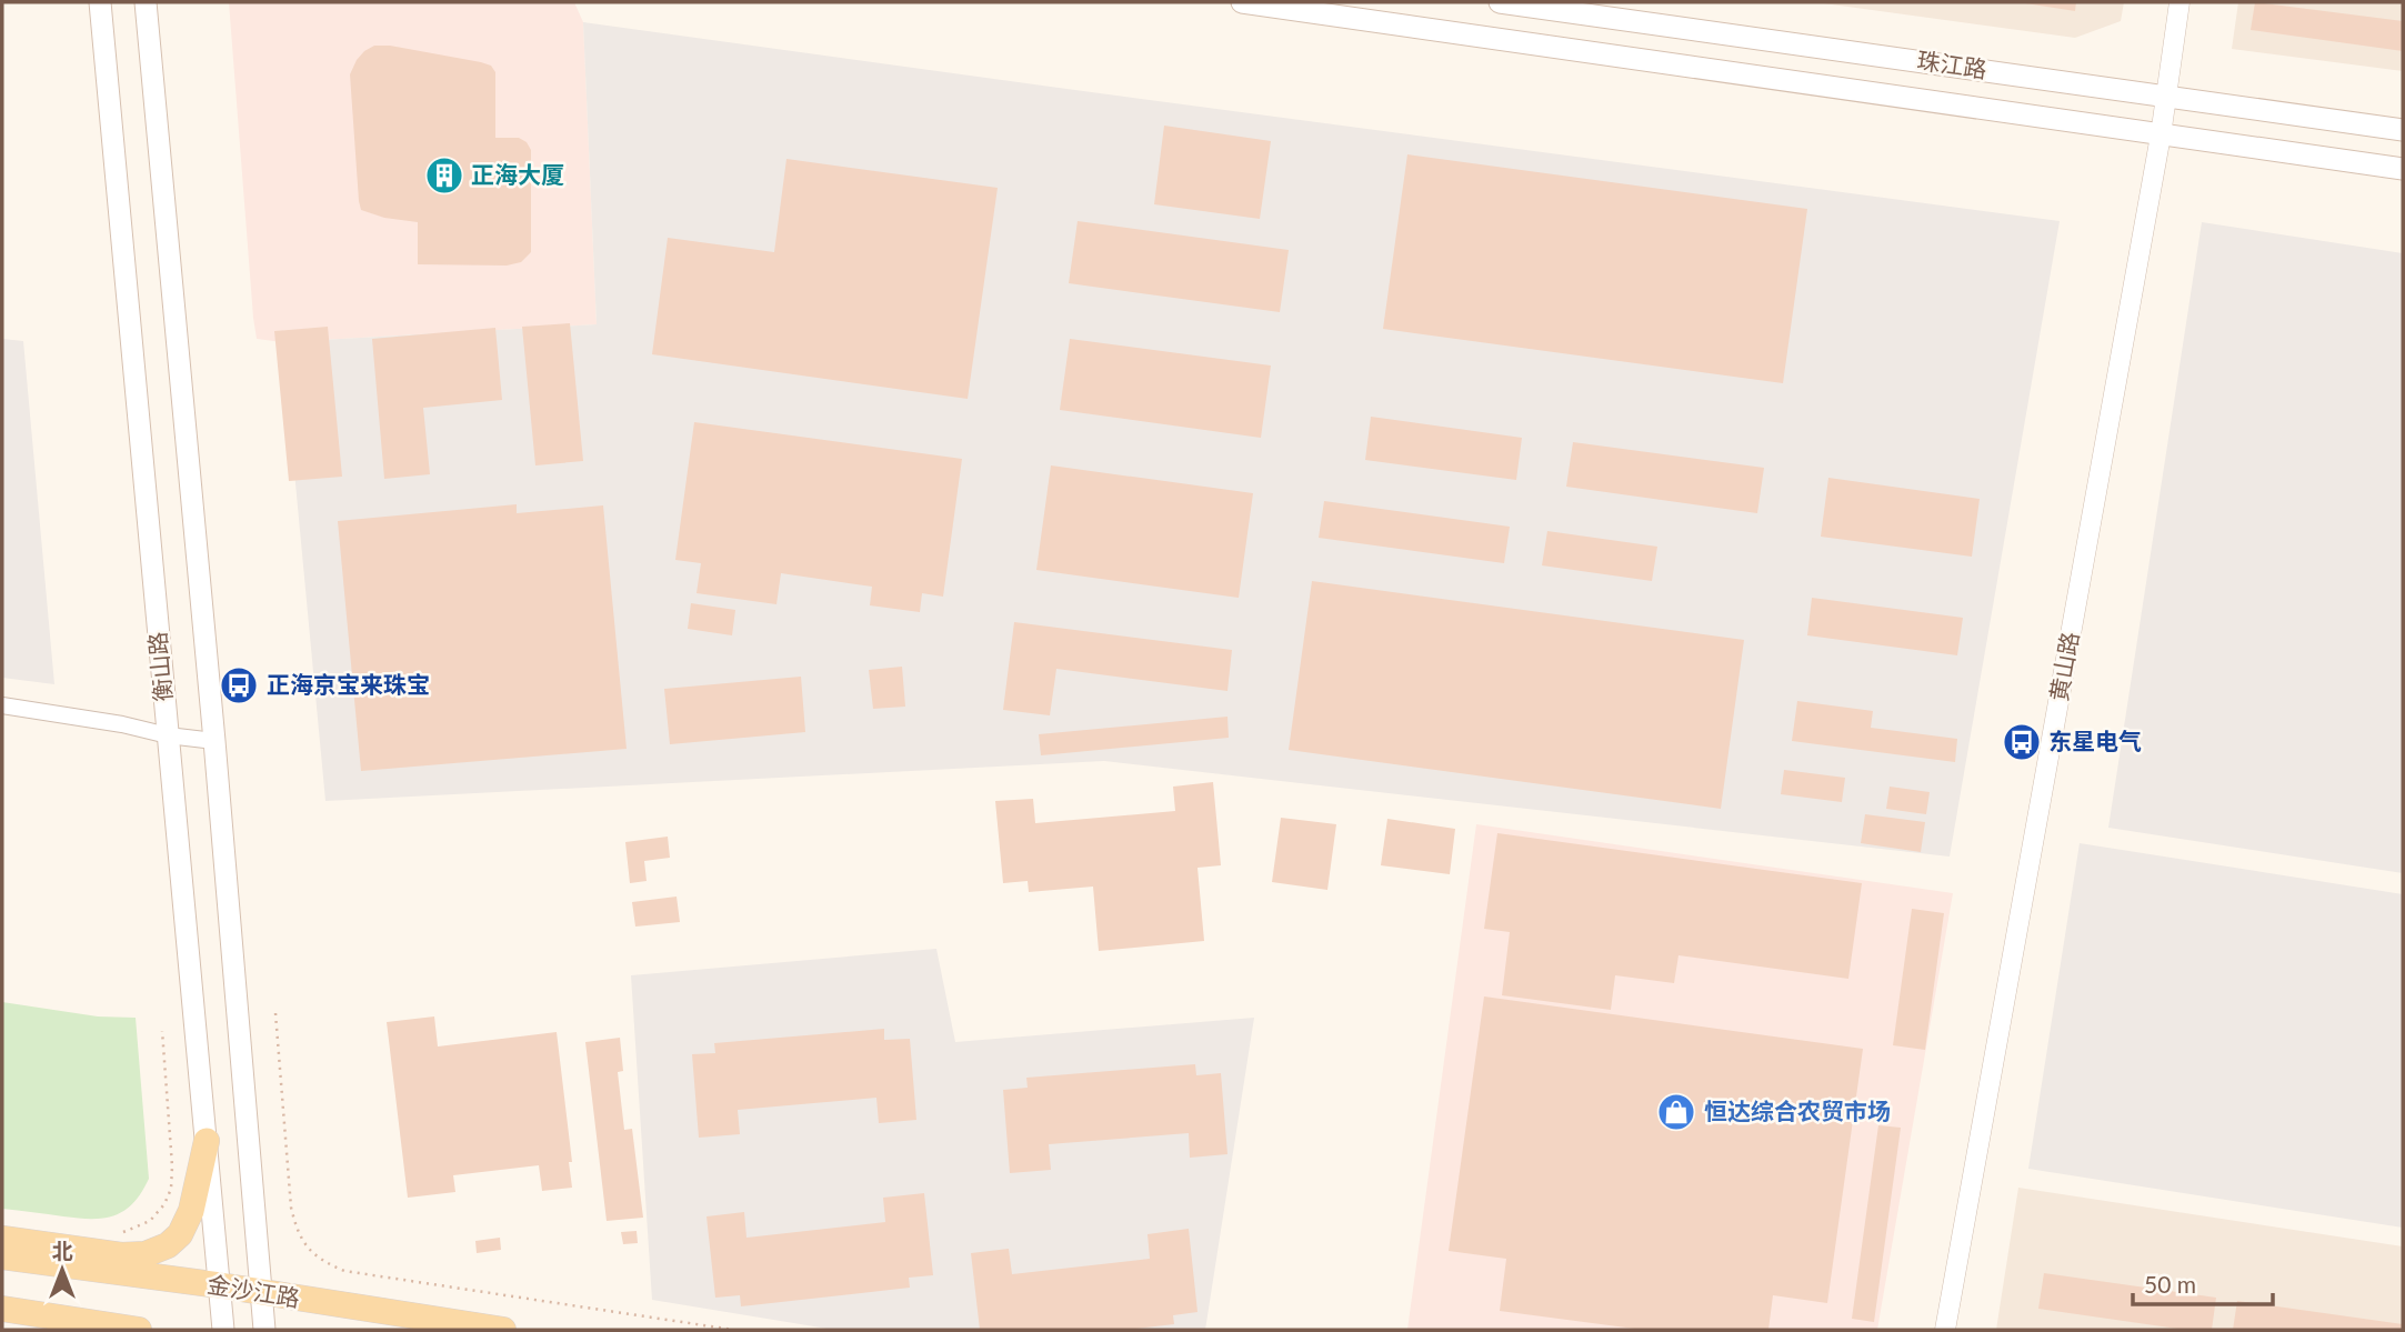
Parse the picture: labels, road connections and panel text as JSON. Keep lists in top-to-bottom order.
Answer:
{
  "streets": {
    "main road": ["珠江路", "衡山路", "金沙江路"],
    "street": ["黄山路"]
  },
  "crossings": [
    ["珠江路", "黄山路"],
    ["衡山路", "金沙江路"]
  ],
  "places": {
    "building": ["正海大厦"],
    "bus stop": ["正海京宝来珠宝", "东星电气"],
    "shop": ["恒达综合农贸市场"]
  },
  "scale_bar": "50 m",
  "north": "top"
}
